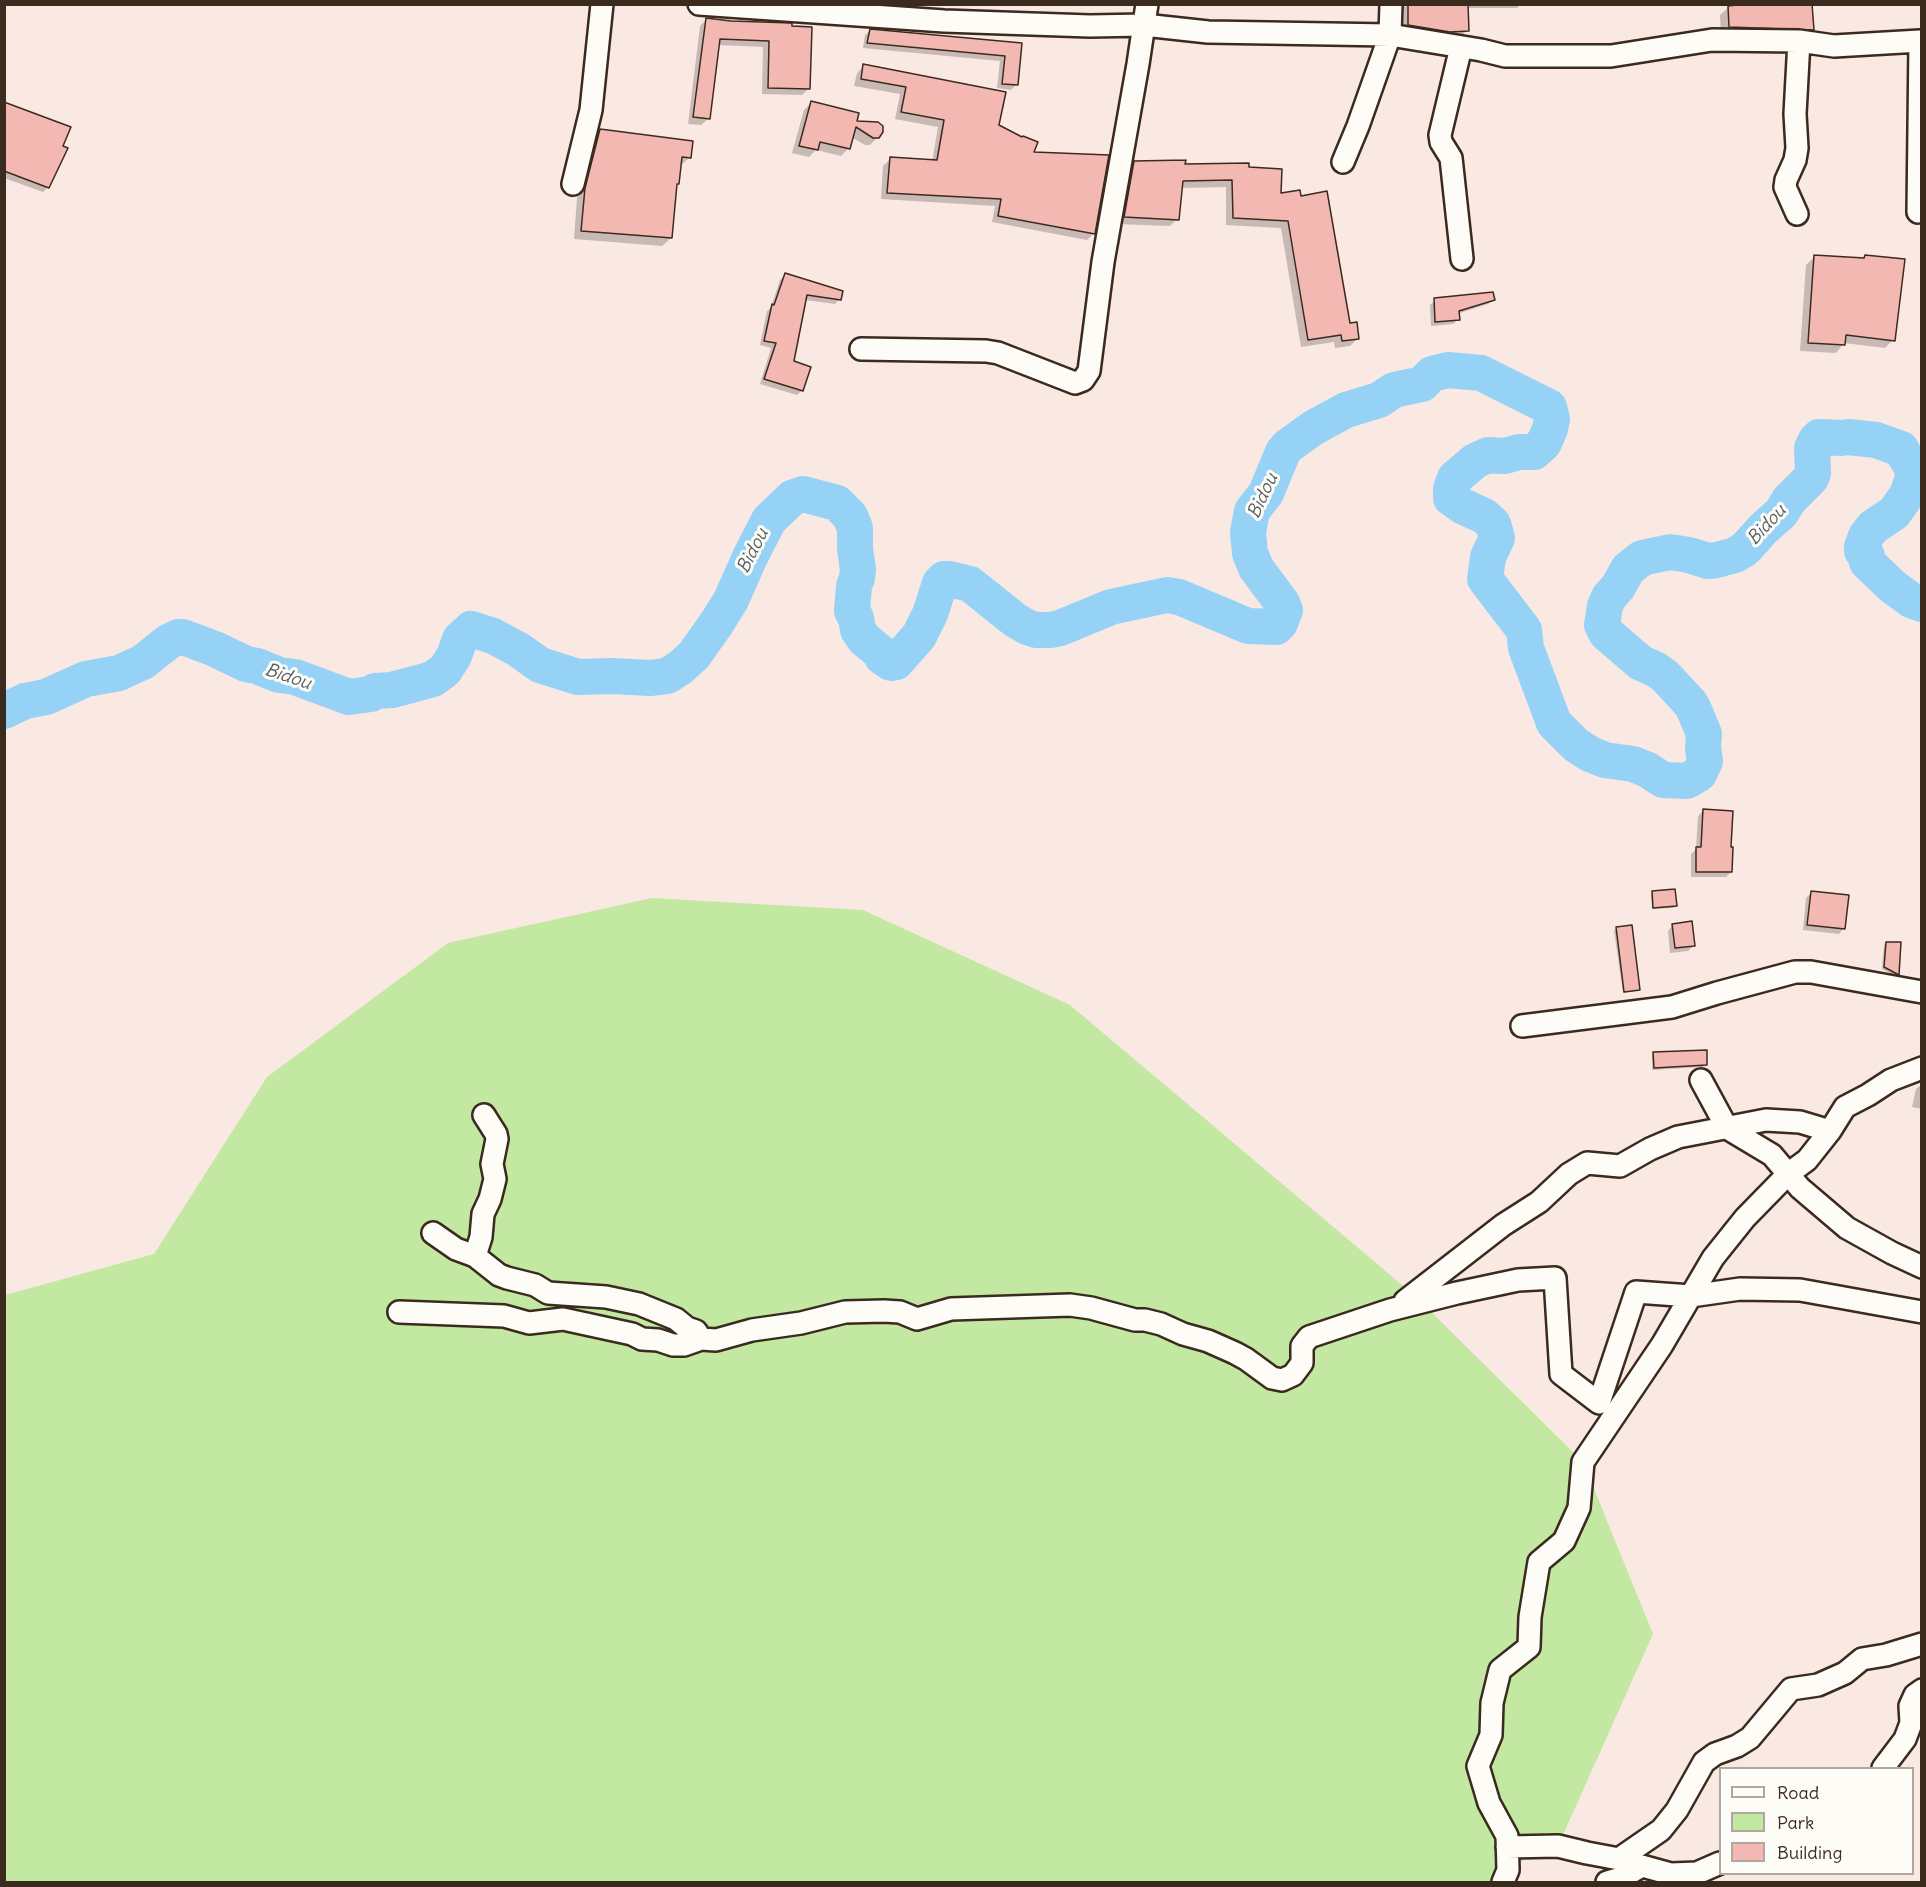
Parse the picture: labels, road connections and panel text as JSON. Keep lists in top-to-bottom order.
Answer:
{
  "water": ["Bidou"],
  "legend": ["Road", "Park", "Building"]
}
